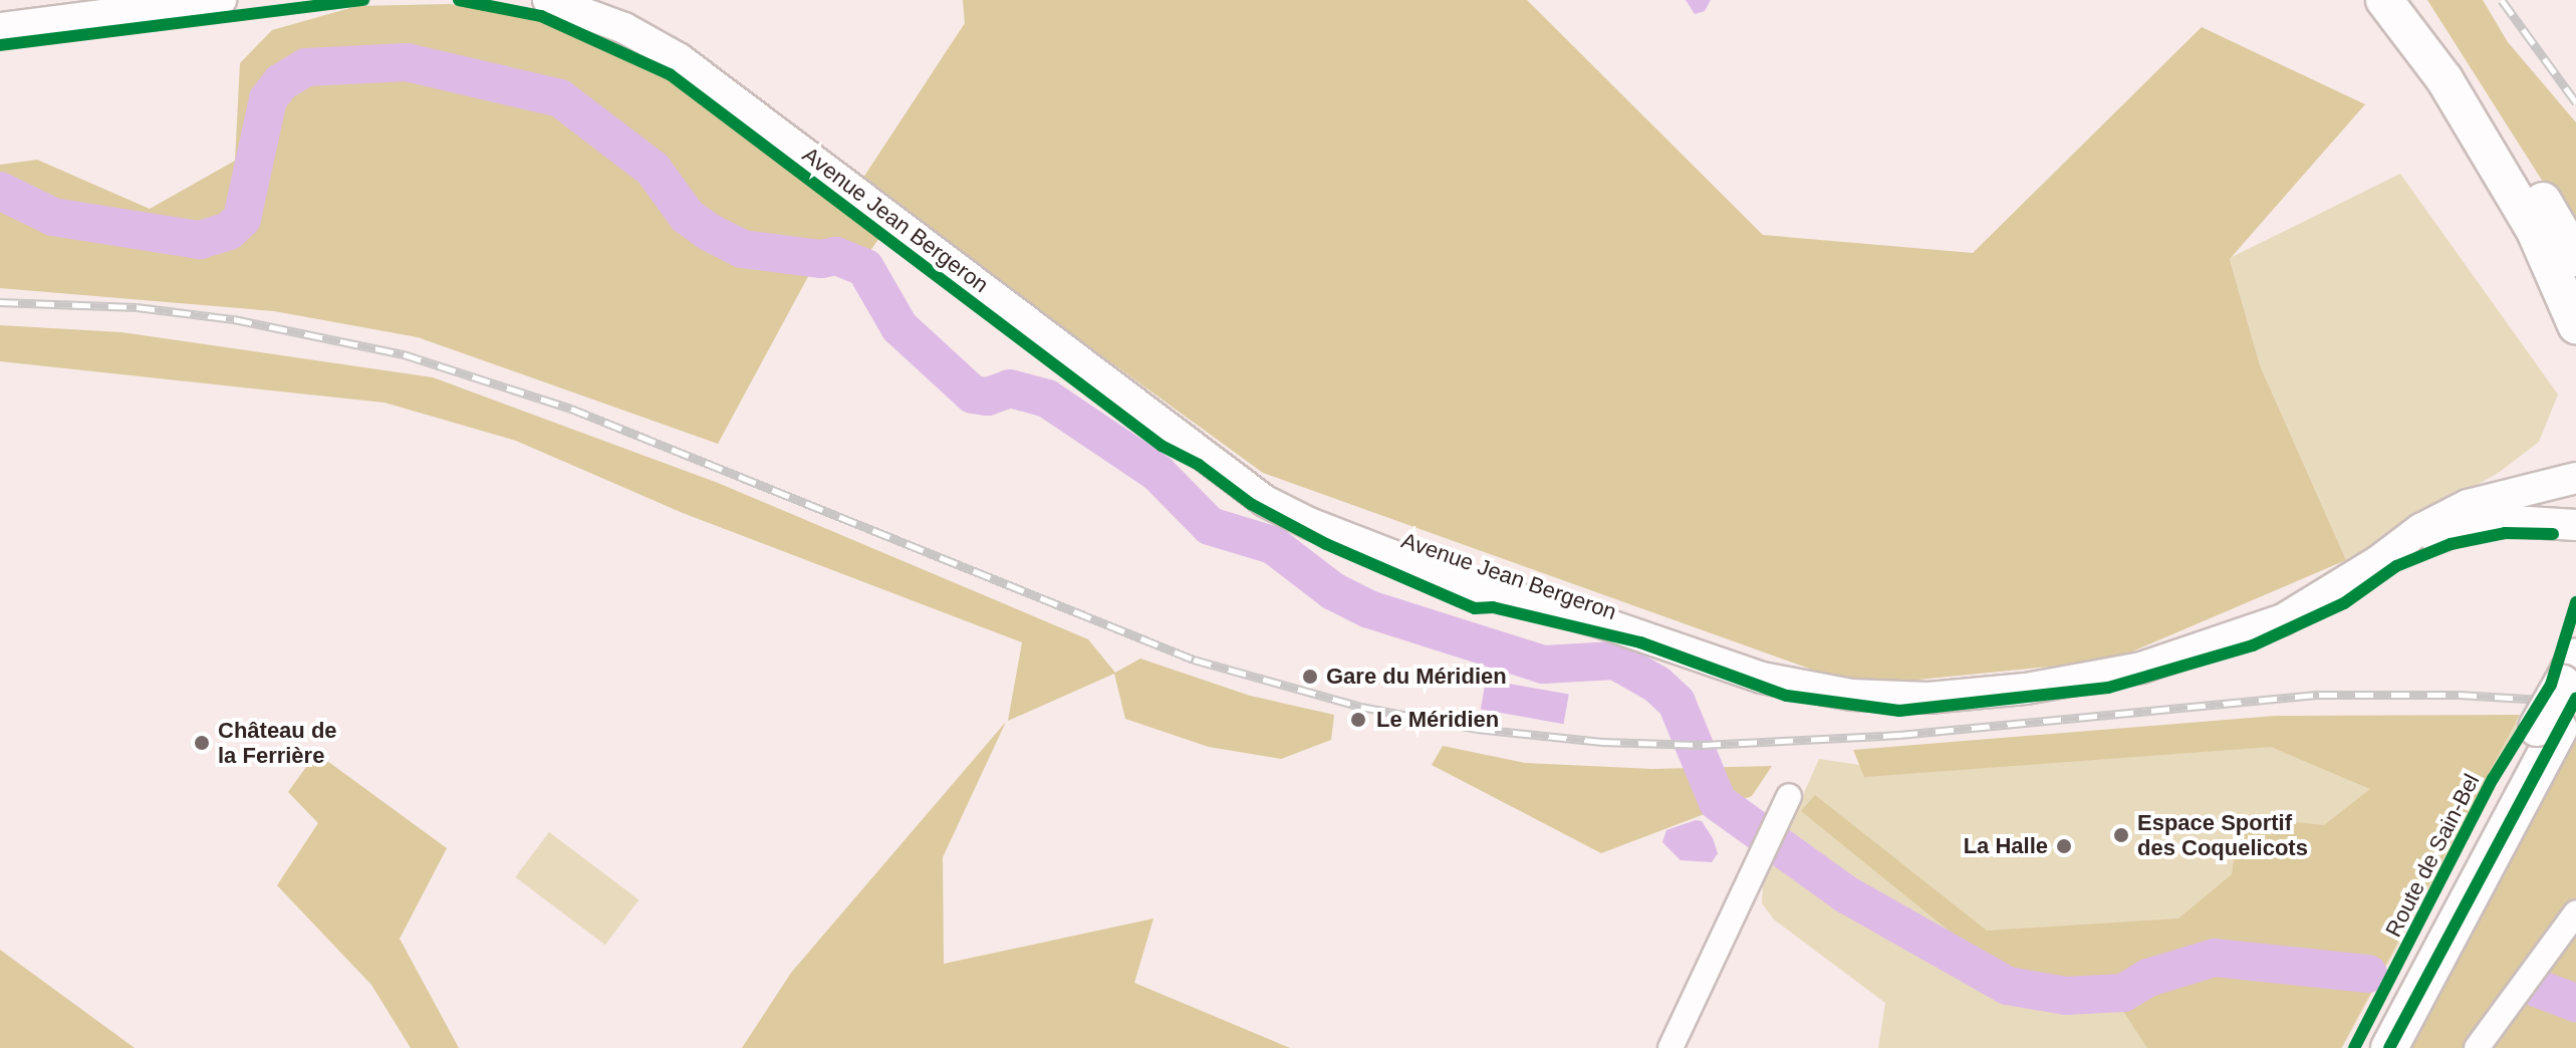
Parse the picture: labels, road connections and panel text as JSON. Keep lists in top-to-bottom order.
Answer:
{
  "streets": {
    "main road": ["Route de Sain-Bel"],
    "street": ["Avenue Jean Bergeron"]
  },
  "places": [
    "Gare du Méridien",
    "Le Méridien",
    "Château de la Ferrière",
    "Espace Sportif des Coquelicots",
    "La Halle"
  ]
}
